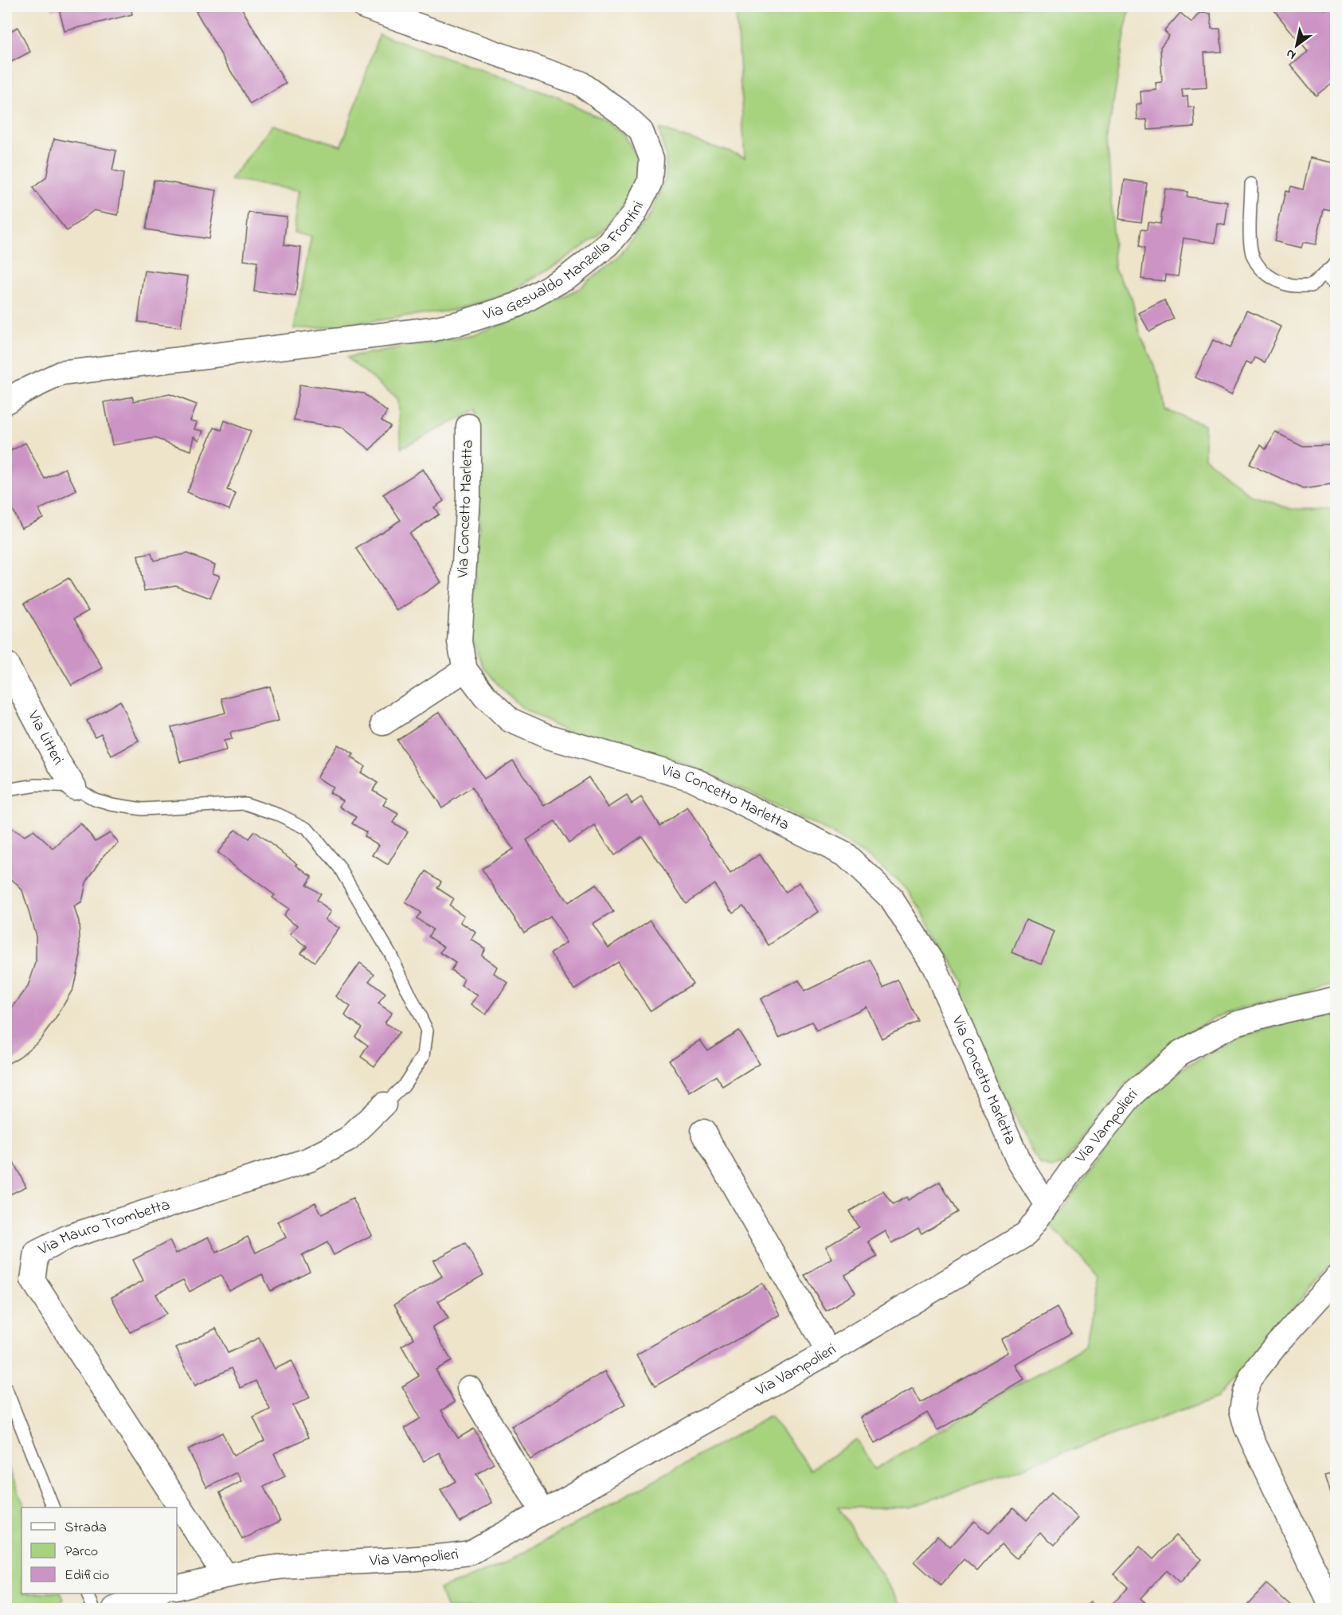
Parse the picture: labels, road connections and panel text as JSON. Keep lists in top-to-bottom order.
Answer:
{
  "streets": {
    "street": [
      "Via Gesualdo Manzella Frontini",
      "Via Concetto Marletta",
      "Via Litteri",
      "Via Vampolieri",
      "Via Mauro Trombetta"
    ]
  },
  "crossings": [
    ["Via Concetto Marletta", "Via Vampolieri"],
    ["Via Vampolieri", "Via Mauro Trombetta"]
  ],
  "legend": ["Strada", "Parco", "Edificio"],
  "north": "bottom left"
}
